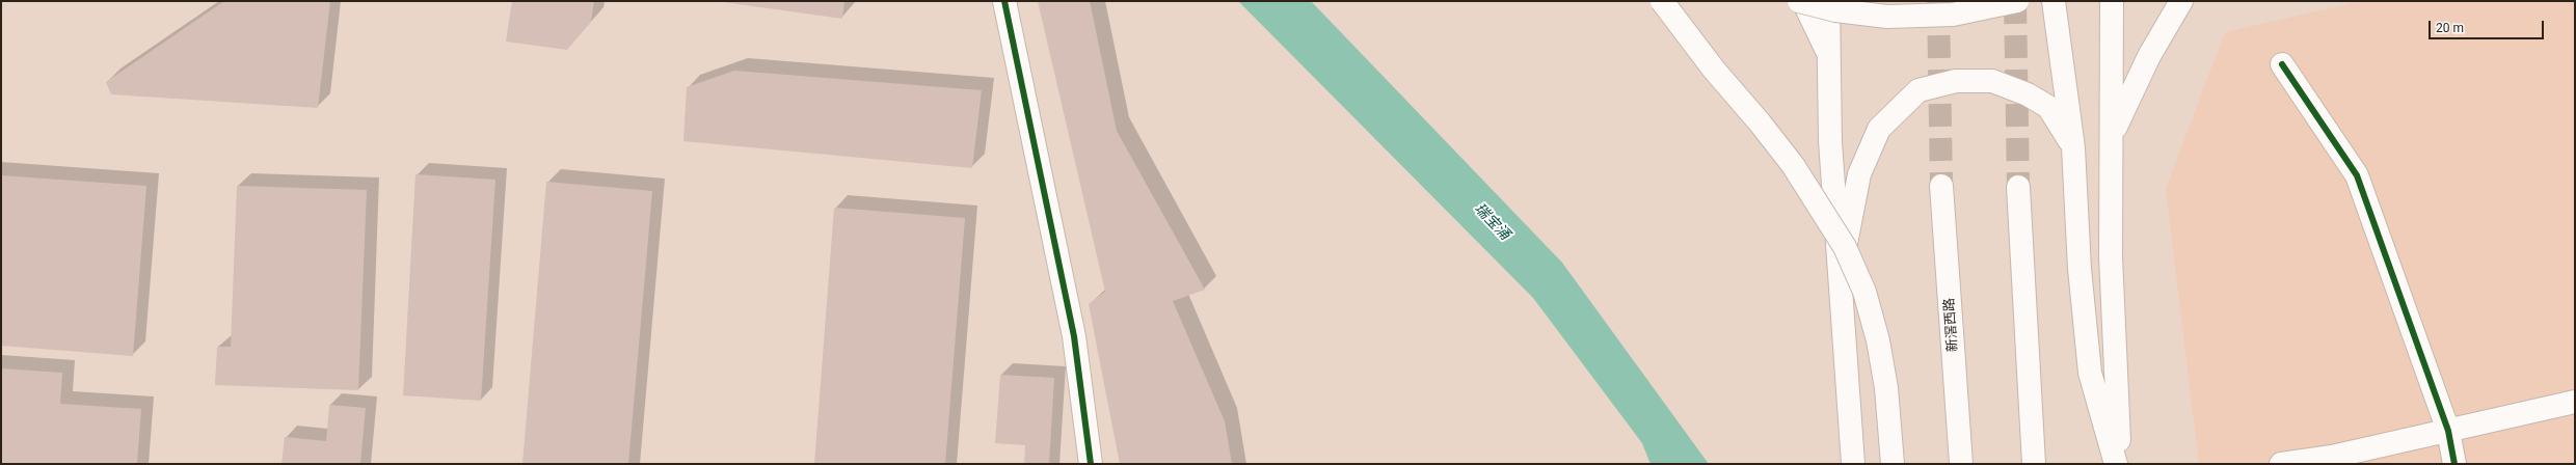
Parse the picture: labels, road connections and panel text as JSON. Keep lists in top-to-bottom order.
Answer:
{
  "streets": {
    "main road": ["新滘西路"]
  },
  "water": ["瑞宝涌"],
  "scale_bar": "20 m"
}
